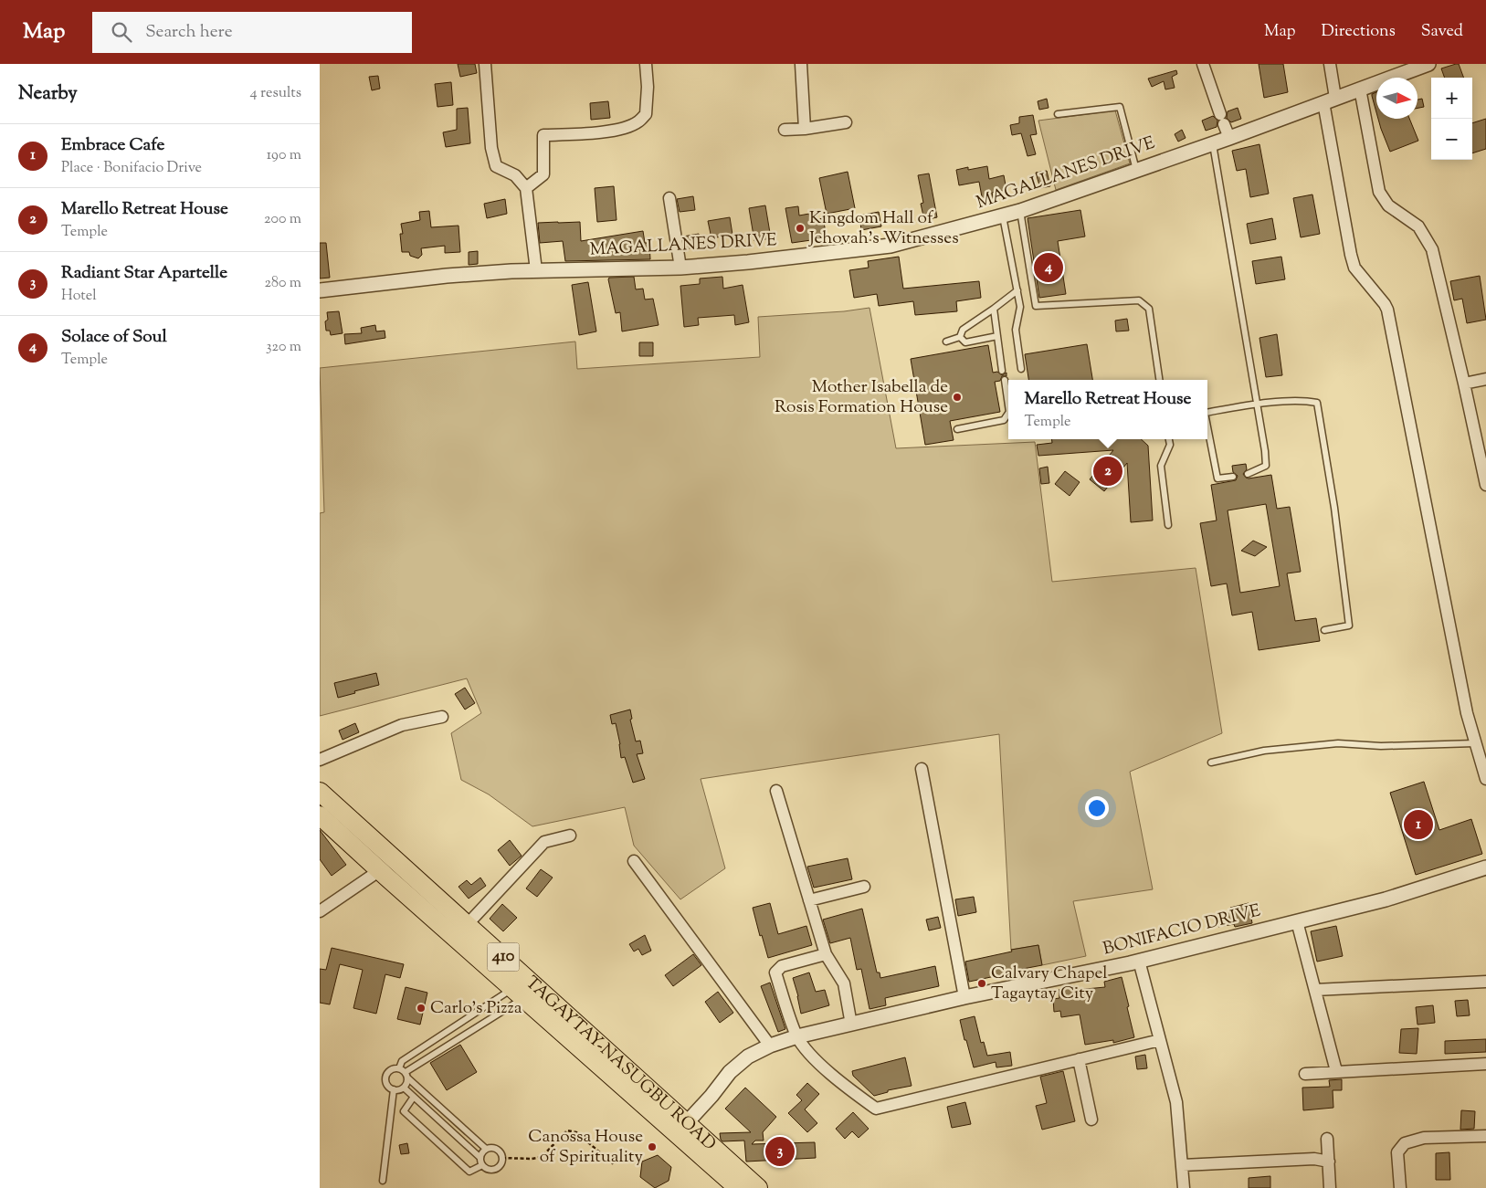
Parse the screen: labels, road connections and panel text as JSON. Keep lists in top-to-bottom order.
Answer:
{
  "streets": {
    "main road": ["410", "TAGAYTAY-NASUGBU ROAD"],
    "street": ["MAGALLANES DRIVE", "BONIFACIO DRIVE"]
  },
  "crossings": [
    ["BONIFACIO DRIVE", "TAGAYTAY-NASUGBU ROAD"]
  ],
  "places": [
    "Kingdom Hall of Jehovah's Witnesses",
    "Mother Isabella de Rosis Formation House",
    "Calvary Chapel Tagaytay City",
    "Carlo's Pizza",
    "Canossa House of Spirituality"
  ],
  "north": "right",
  "page": {
    "header": "Map",
    "search": "Search here",
    "nav": ["Map", "Directions", "Saved"],
    "heading": ["Nearby", "4 results"],
    "map_buttons": ["+", "−"],
    "list": [
      {
        "mark": "1",
        "name": "Embrace Cafe",
        "note": "Place · Bonifacio Drive",
        "value": "190 m"
      },
      {
        "mark": "2",
        "name": "Marello Retreat House",
        "note": "Temple",
        "value": "200 m"
      },
      {
        "mark": "3",
        "name": "Radiant Star Apartelle",
        "note": "Hotel",
        "value": "280 m"
      },
      {
        "mark": "4",
        "name": "Solace of Soul",
        "note": "Temple",
        "value": "320 m"
      }
    ],
    "pins": [
      "4",
      "2",
      "1",
      "3"
    ],
    "popup": ["Marello Retreat House", "Temple"]
  }
}
